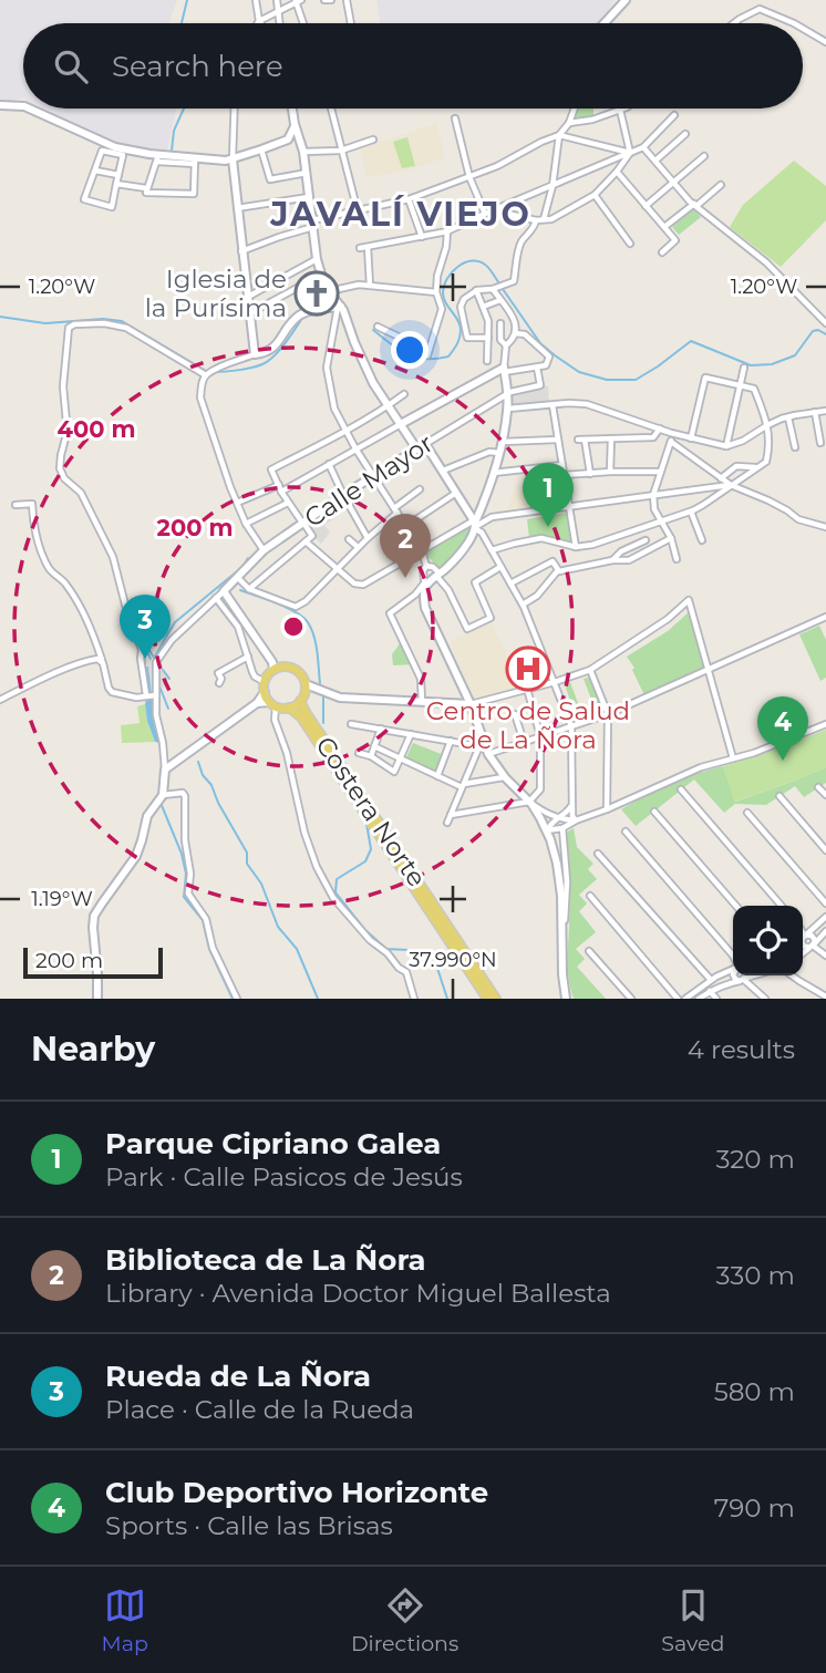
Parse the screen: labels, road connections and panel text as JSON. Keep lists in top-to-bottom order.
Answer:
{
  "streets": {
    "main road": ["Costera Norte"],
    "street": ["Calle Mayor"]
  },
  "districts": ["JAVALÍ VIEJO"],
  "places": {
    "church": ["Iglesia de la Purísima"],
    "hospital": ["Centro de Salud de La Ñora"]
  },
  "scale_bar": "200 m",
  "page": {
    "search": "Search here",
    "pins": [
      "1",
      "2",
      "3",
      "4"
    ],
    "scale": "200 m",
    "heading": ["Nearby", "4 results"],
    "list": [
      {
        "mark": "1",
        "name": "Parque Cipriano Galea",
        "note": "Park · Calle Pasicos de Jesús",
        "value": "320 m"
      },
      {
        "mark": "2",
        "name": "Biblioteca de La Ñora",
        "note": "Library · Avenida Doctor Miguel Ballesta",
        "value": "330 m"
      },
      {
        "mark": "3",
        "name": "Rueda de La Ñora",
        "note": "Place · Calle de la Rueda",
        "value": "580 m"
      },
      {
        "mark": "4",
        "name": "Club Deportivo Horizonte",
        "note": "Sports · Calle las Brisas",
        "value": "790 m"
      }
    ],
    "nav": ["Map", "Directions", "Saved"]
  },
  "coordinates": ["1.20°W", "1.19°W", "37.990°N"],
  "rings": ["400 m", "200 m"]
}
